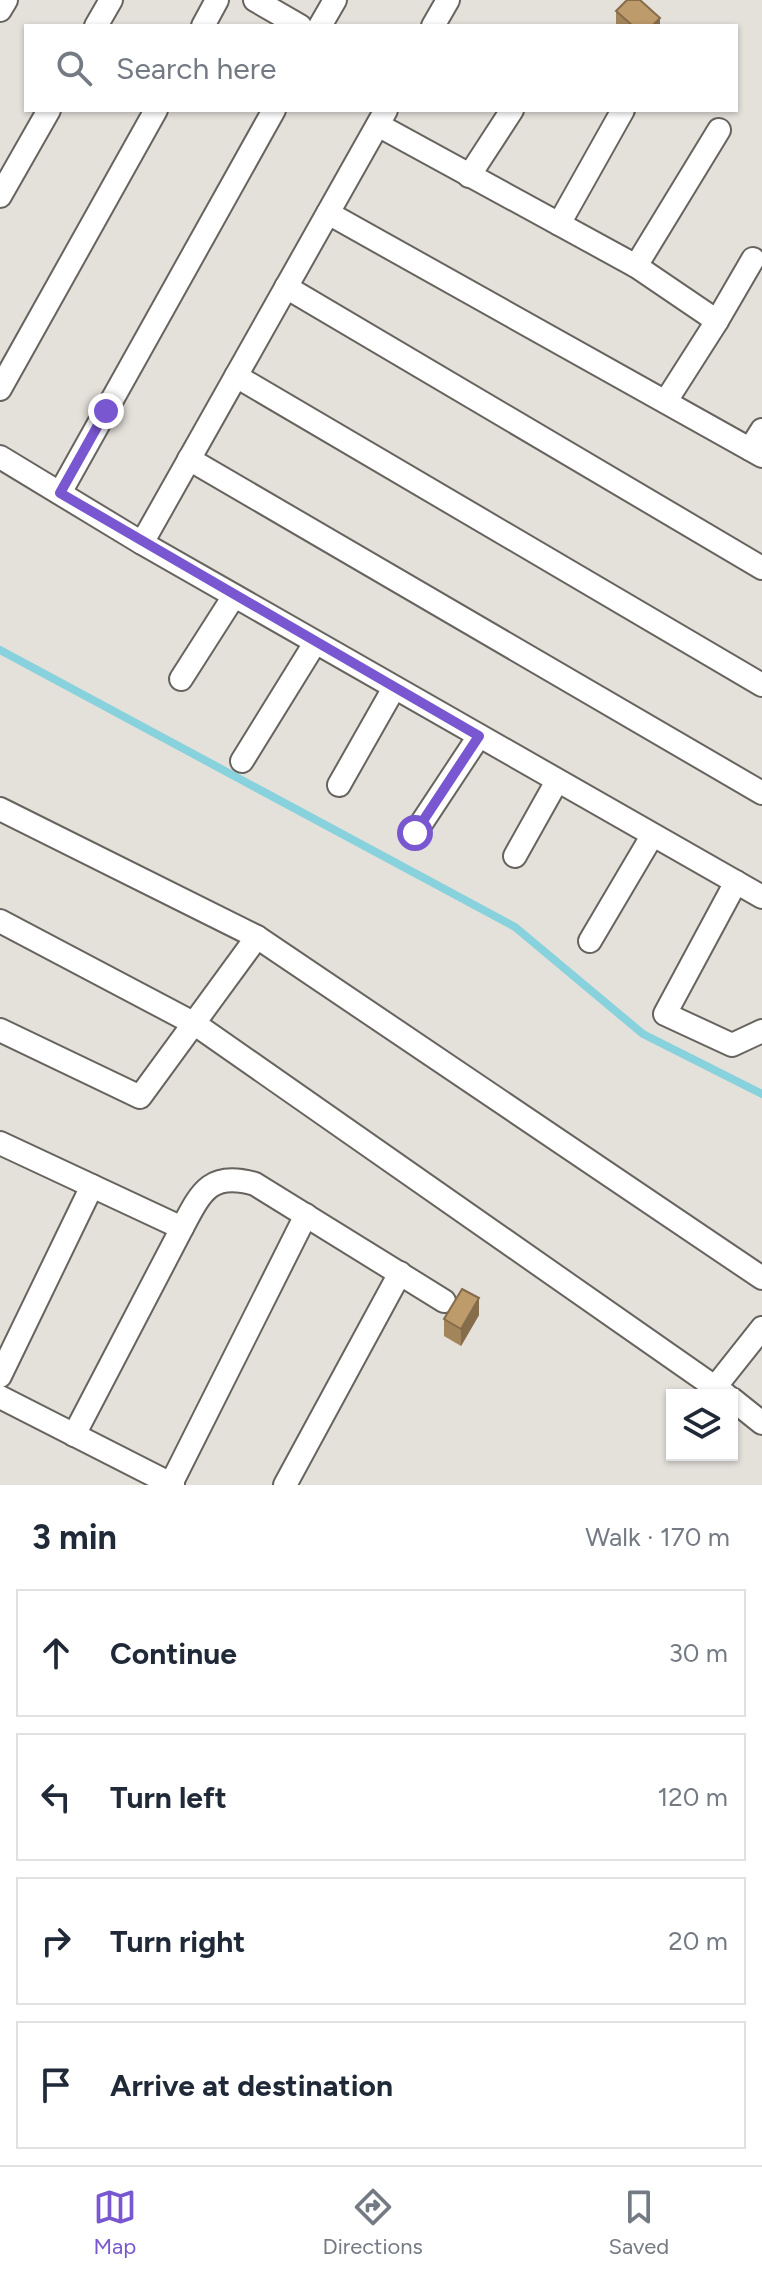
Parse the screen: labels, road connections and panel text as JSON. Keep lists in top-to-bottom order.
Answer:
{
  "page": {
    "search": "Search here",
    "heading": ["3 min", "Walk · 170 m"],
    "list": [
      ["Continue", "30 m"],
      ["Turn left", "120 m"],
      ["Turn right", "20 m"],
      "Arrive at destination"
    ],
    "nav": ["Map", "Directions", "Saved"]
  }
}
